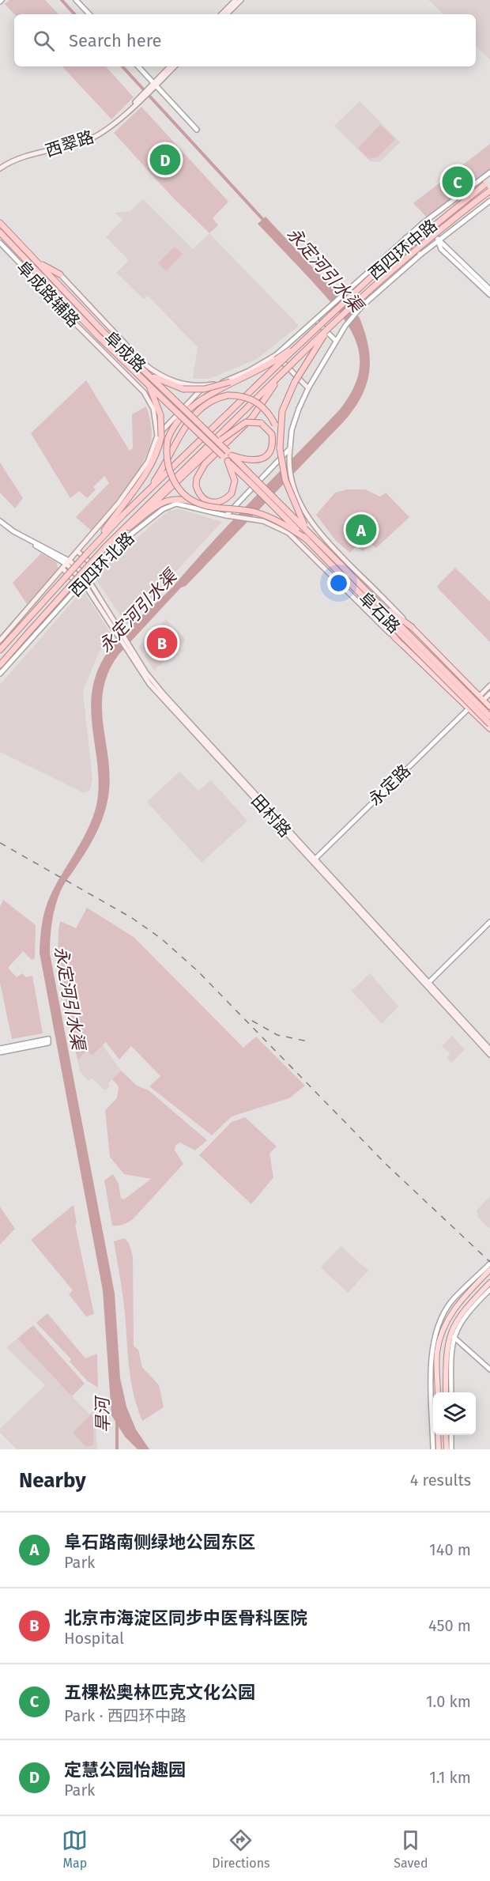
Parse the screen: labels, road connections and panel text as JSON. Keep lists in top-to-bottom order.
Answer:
{
  "streets": {
    "highway": ["西四环中路", "阜成路", "阜石路"],
    "main road": [
      "西翠路",
      "阜成路辅路",
      "西四环北路",
      "永定路",
      "田村路"
    ]
  },
  "crossings": [
    ["阜成路辅路", "西四环北路"],
    ["阜成路", "阜石路"],
    ["西四环北路", "阜石路"],
    ["西四环北路", "田村路"],
    ["阜石路", "永定路"],
    ["永定路", "田村路"]
  ],
  "water": ["永定河引水渠", "旱河"],
  "page": {
    "search": "Search here",
    "pins": [
      "D",
      "C",
      "A",
      "B"
    ],
    "heading": ["Nearby", "4 results"],
    "list": [
      {
        "mark": "A",
        "name": "阜石路南侧绿地公园东区",
        "note": "Park",
        "value": "140 m"
      },
      {
        "mark": "B",
        "name": "北京市海淀区同步中医骨科医院",
        "note": "Hospital",
        "value": "450 m"
      },
      {
        "mark": "C",
        "name": "五棵松奥林匹克文化公园",
        "note": "Park · 西四环中路",
        "value": "1.0 km"
      },
      {
        "mark": "D",
        "name": "定慧公园怡趣园",
        "note": "Park",
        "value": "1.1 km"
      }
    ],
    "nav": ["Map", "Directions", "Saved"]
  }
}
